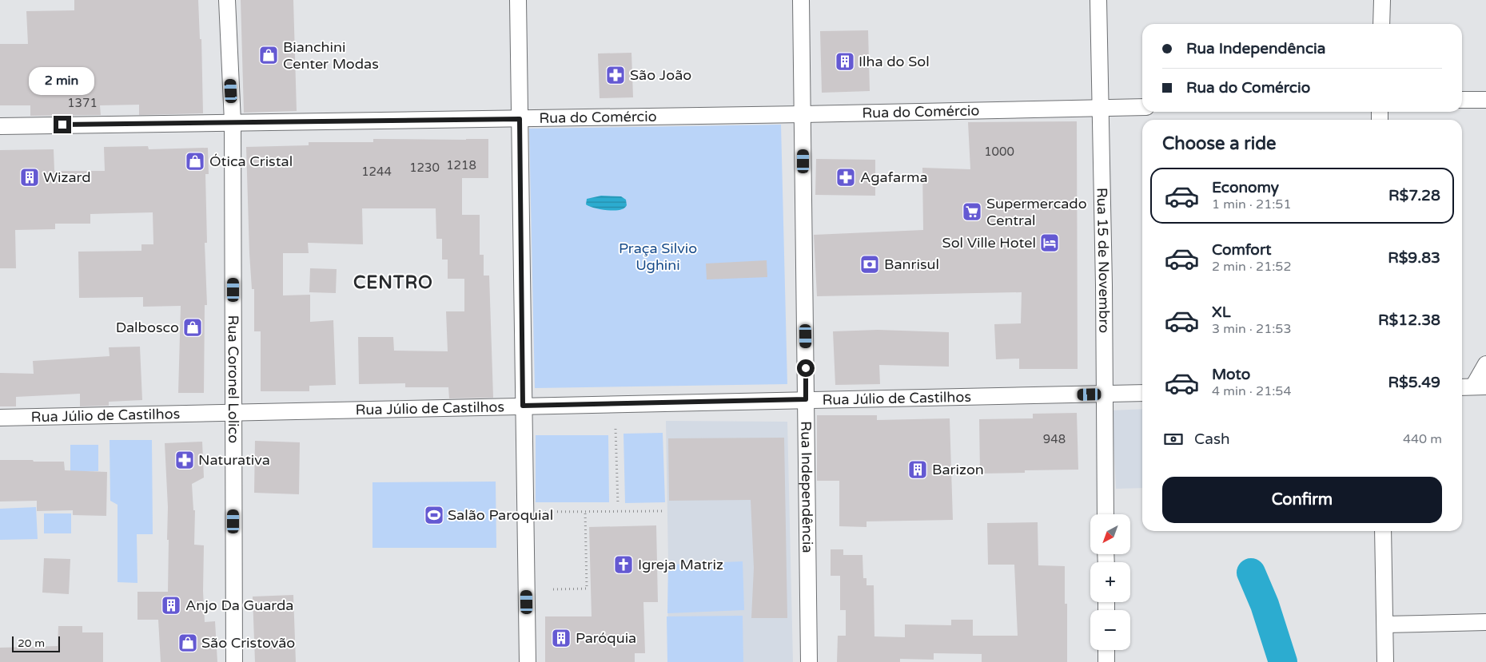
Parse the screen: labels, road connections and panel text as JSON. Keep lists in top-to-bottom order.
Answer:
{
  "streets": {
    "street": [
      "Rua do Comércio",
      "Rua 15 de Novembro",
      "Rua Coronel Lolico",
      "Rua Júlio de Castilhos",
      "Rua Independência"
    ]
  },
  "crossings": [
    ["Rua do Comércio", "Rua 15 de Novembro"],
    ["Rua do Comércio", "Rua Coronel Lolico"],
    ["Rua do Comércio", "Rua Independência"],
    ["Rua 15 de Novembro", "Rua Júlio de Castilhos"],
    ["Rua Coronel Lolico", "Rua Júlio de Castilhos"],
    ["Rua Júlio de Castilhos", "Rua Independência"]
  ],
  "districts": ["CENTRO"],
  "parks": ["Praça Silvio Ughini"],
  "places": {
    "shop": [
      "Bianchini Center Modas",
      "Ótica Cristal",
      "Dalbosco",
      "São Cristovão"
    ],
    "building": [
      "Ilha do Sol",
      "Wizard",
      "Barizon",
      "Anjo Da Guarda",
      "Paróquia"
    ],
    "pharmacy": ["São João", "Agafarma", "Naturativa"],
    "supermarket": ["Supermercado Central"],
    "hotel": ["Sol Ville Hotel"],
    "bank": ["Banrisul"],
    "sports": ["Salão Paroquial"],
    "church": ["Igreja Matriz"]
  },
  "house_numbers": [
    "1371",
    "1000",
    "1218",
    "1230",
    "1244",
    "948"
  ],
  "scale_bar": "20 m",
  "north": "bottom left",
  "page": {
    "banner": ["Rua Independência", "Rua do Comércio"],
    "bubble": "2 min",
    "heading": "Choose a ride",
    "list": [
      {
        "name": "Economy",
        "note": "1 min · 21:51",
        "value": "R$7.28"
      },
      {
        "name": "Comfort",
        "note": "2 min · 21:52",
        "value": "R$9.83"
      },
      {
        "name": "XL",
        "note": "3 min · 21:53",
        "value": "R$12.38"
      },
      {
        "name": "Moto",
        "note": "4 min · 21:54",
        "value": "R$5.49"
      }
    ],
    "pay": ["Cash", "440 m"],
    "buttons": "Confirm",
    "map_buttons": ["+", "−"],
    "scale": "20 m"
  }
}
